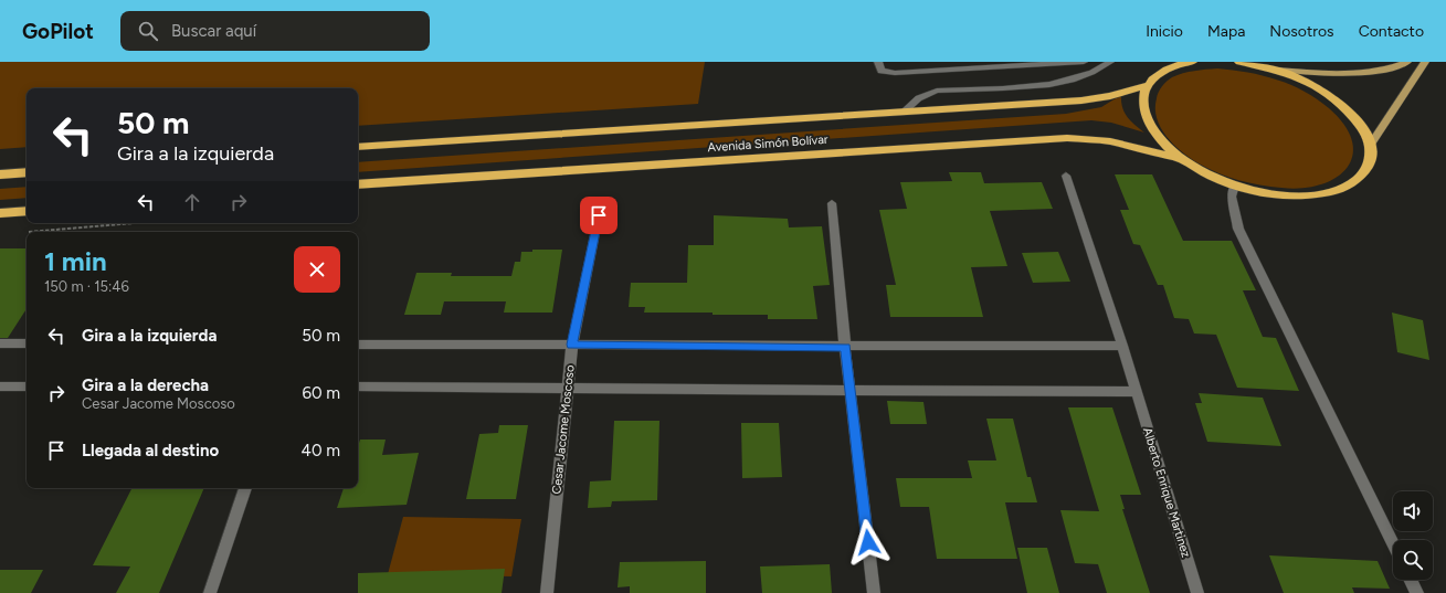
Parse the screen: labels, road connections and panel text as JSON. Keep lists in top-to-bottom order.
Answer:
{
  "streets": {
    "highway": ["Avenida Simón Bolívar"],
    "street": ["Cesar Jacome Moscoso", "Alberto Enrique Martinez"]
  },
  "page": {
    "header": "GoPilot",
    "search": "Buscar aquí",
    "nav": [
      "Inicio",
      "Mapa",
      "Nosotros",
      "Contacto"
    ],
    "turn": ["50 m", "Gira a la izquierda"],
    "heading": ["1 min", "150 m · 15:46"],
    "list": [
      {
        "name": "Gira a la izquierda",
        "value": "50 m"
      },
      {
        "name": "Gira a la derecha",
        "note": "Cesar Jacome Moscoso",
        "value": "60 m"
      },
      {
        "name": "Llegada al destino",
        "value": "40 m"
      }
    ]
  }
}
